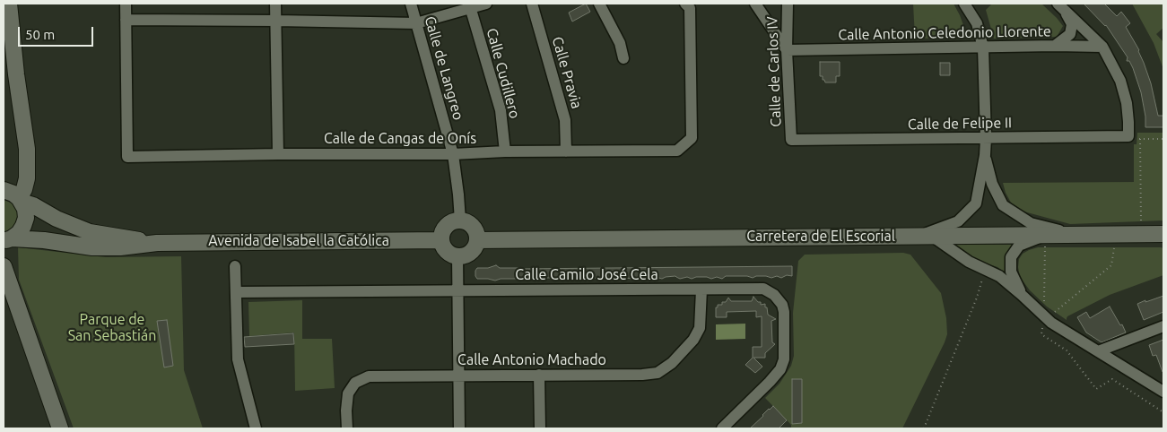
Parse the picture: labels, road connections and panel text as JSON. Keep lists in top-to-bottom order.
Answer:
{
  "streets": {
    "street": [
      "Calle Antonio Celedonio Llorente",
      "Calle de Langreo",
      "Calle de Carlos IV",
      "Calle Pravia",
      "Calle Cudillero",
      "Calle de Felipe II",
      "Calle de Cangas de Onís",
      "Carretera de El Escorial",
      "Avenida de Isabel la Católica",
      "Calle Camilo José Cela",
      "Calle Antonio Machado"
    ]
  },
  "crossings": [
    ["Calle Antonio Celedonio Llorente", "Calle de Carlos IV"],
    ["Calle de Langreo", "Calle de Cangas de Onís"],
    ["Calle de Langreo", "Carretera de El Escorial"],
    ["Calle de Langreo", "Avenida de Isabel la Católica"],
    ["Calle de Carlos IV", "Calle de Felipe II"],
    ["Calle Pravia", "Calle de Cangas de Onís"],
    ["Calle Cudillero", "Calle de Cangas de Onís"],
    ["Carretera de El Escorial", "Avenida de Isabel la Católica"],
    ["Calle Camilo José Cela", "Calle Antonio Machado"]
  ],
  "parks": ["Parque de San Sebastián"],
  "scale_bar": "50 m"
}
